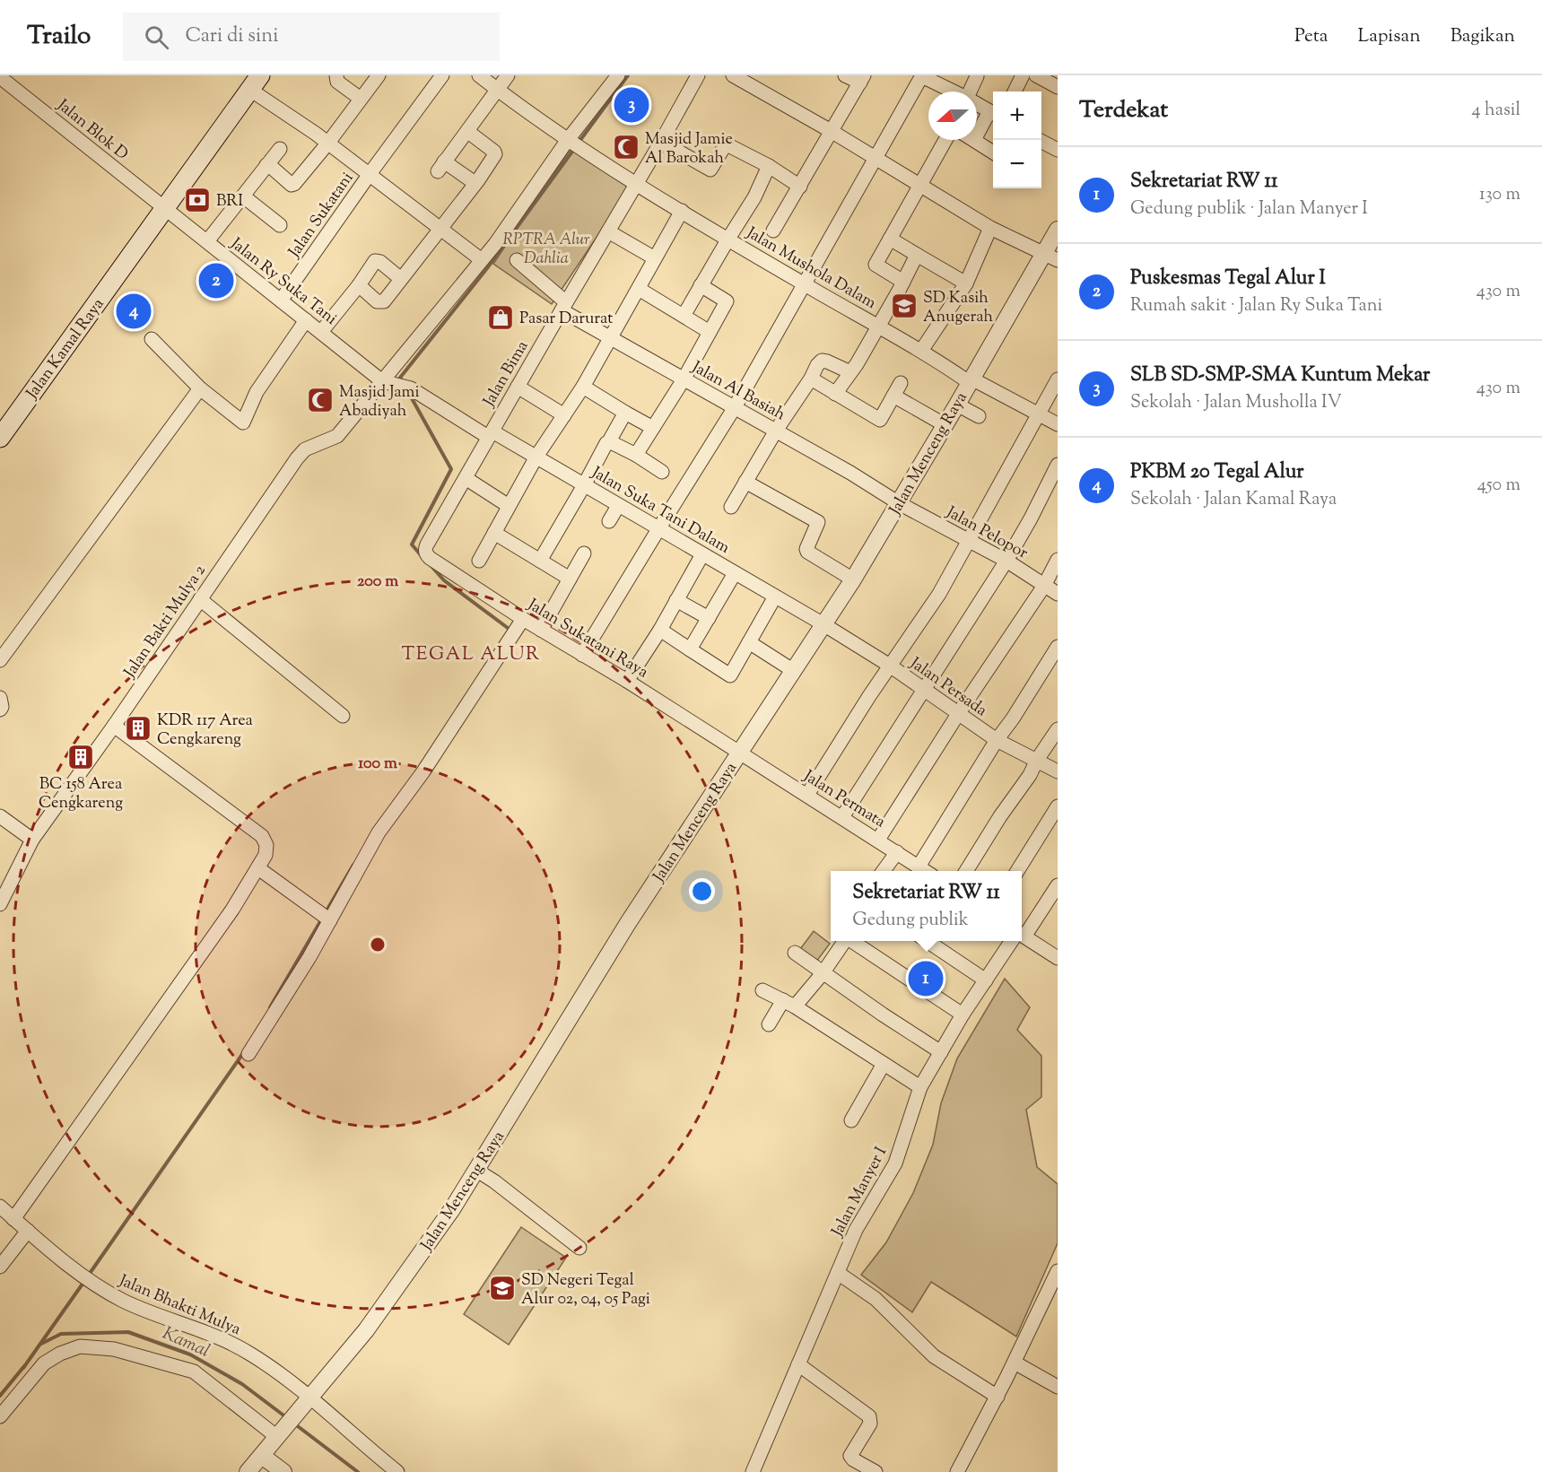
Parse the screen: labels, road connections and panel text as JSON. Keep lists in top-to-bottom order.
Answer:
{
  "streets": {
    "main road": ["Jalan Kamal Raya"],
    "street": [
      "Jalan Blok D",
      "Jalan Sukatani",
      "Jalan Mushola Dalam",
      "Jalan Ry Suka Tani",
      "Jalan Bima",
      "Jalan Al Basiah",
      "Jalan Menceng Raya",
      "Jalan Suka Tani Dalam",
      "Jalan Pelopor",
      "Jalan Bakti Mulya 2",
      "Jalan Sukatani Raya",
      "Jalan Persada",
      "Jalan Permata",
      "Jalan Manyer I",
      "Jalan Bhakti Mulya"
    ]
  },
  "crossings": [
    ["Jalan Blok D", "Jalan Ry Suka Tani"],
    ["Jalan Blok D", "Jalan Kamal Raya"],
    ["Jalan Sukatani", "Jalan Ry Suka Tani"],
    ["Jalan Sukatani", "Jalan Kamal Raya"],
    ["Jalan Mushola Dalam", "Jalan Bima"],
    ["Jalan Mushola Dalam", "Jalan Menceng Raya"],
    ["Jalan Ry Suka Tani", "Jalan Kamal Raya"],
    ["Jalan Ry Suka Tani", "Jalan Bima"],
    ["Jalan Ry Suka Tani", "Jalan Suka Tani Dalam"],
    ["Jalan Ry Suka Tani", "Jalan Bakti Mulya 2"],
    ["Jalan Bima", "Jalan Al Basiah"],
    ["Jalan Bima", "Jalan Suka Tani Dalam"],
    ["Jalan Bima", "Jalan Sukatani Raya"],
    ["Jalan Al Basiah", "Jalan Menceng Raya"],
    ["Jalan Al Basiah", "Jalan Pelopor"],
    ["Jalan Menceng Raya", "Jalan Suka Tani Dalam"],
    ["Jalan Menceng Raya", "Jalan Pelopor"],
    ["Jalan Menceng Raya", "Jalan Sukatani Raya"],
    ["Jalan Menceng Raya", "Jalan Persada"],
    ["Jalan Menceng Raya", "Jalan Permata"],
    ["Jalan Menceng Raya", "Jalan Bhakti Mulya"],
    ["Jalan Suka Tani Dalam", "Jalan Persada"],
    ["Jalan Sukatani Raya", "Jalan Permata"]
  ],
  "districts": ["TEGAL ALUR"],
  "water": ["Kamal"],
  "parks": ["RPTRA Alur Dahlia"],
  "places": {
    "mosque": ["Masjid Jamie Al Barokah", "Masjid Jami Abadiyah"],
    "bank": ["BRI"],
    "school or university": ["SD Kasih Anugerah", "SD Negeri Tegal Alur 02, 04, 05 Pagi"],
    "shop": ["Pasar Darurat"],
    "building": ["KDR 117 Area Cengkareng", "BC 158 Area Cengkareng"]
  },
  "north": "left",
  "page": {
    "header": "Trailo",
    "search": "Cari di sini",
    "nav": ["Peta", "Lapisan", "Bagikan"],
    "heading": ["Terdekat", "4 hasil"],
    "pins": [
      "3",
      "2",
      "4",
      "1"
    ],
    "map_buttons": ["+", "−"],
    "list": [
      {
        "mark": "1",
        "name": "Sekretariat RW 11",
        "note": "Gedung publik · Jalan Manyer I",
        "value": "130 m"
      },
      {
        "mark": "2",
        "name": "Puskesmas Tegal Alur I",
        "note": "Rumah sakit · Jalan Ry Suka Tani",
        "value": "430 m"
      },
      {
        "mark": "3",
        "name": "SLB SD-SMP-SMA Kuntum Mekar",
        "note": "Sekolah · Jalan Musholla IV",
        "value": "430 m"
      },
      {
        "mark": "4",
        "name": "PKBM 20 Tegal Alur",
        "note": "Sekolah · Jalan Kamal Raya",
        "value": "450 m"
      }
    ],
    "popup": ["Sekretariat RW 11", "Gedung publik"]
  },
  "rings": ["200 m", "100 m"]
}
